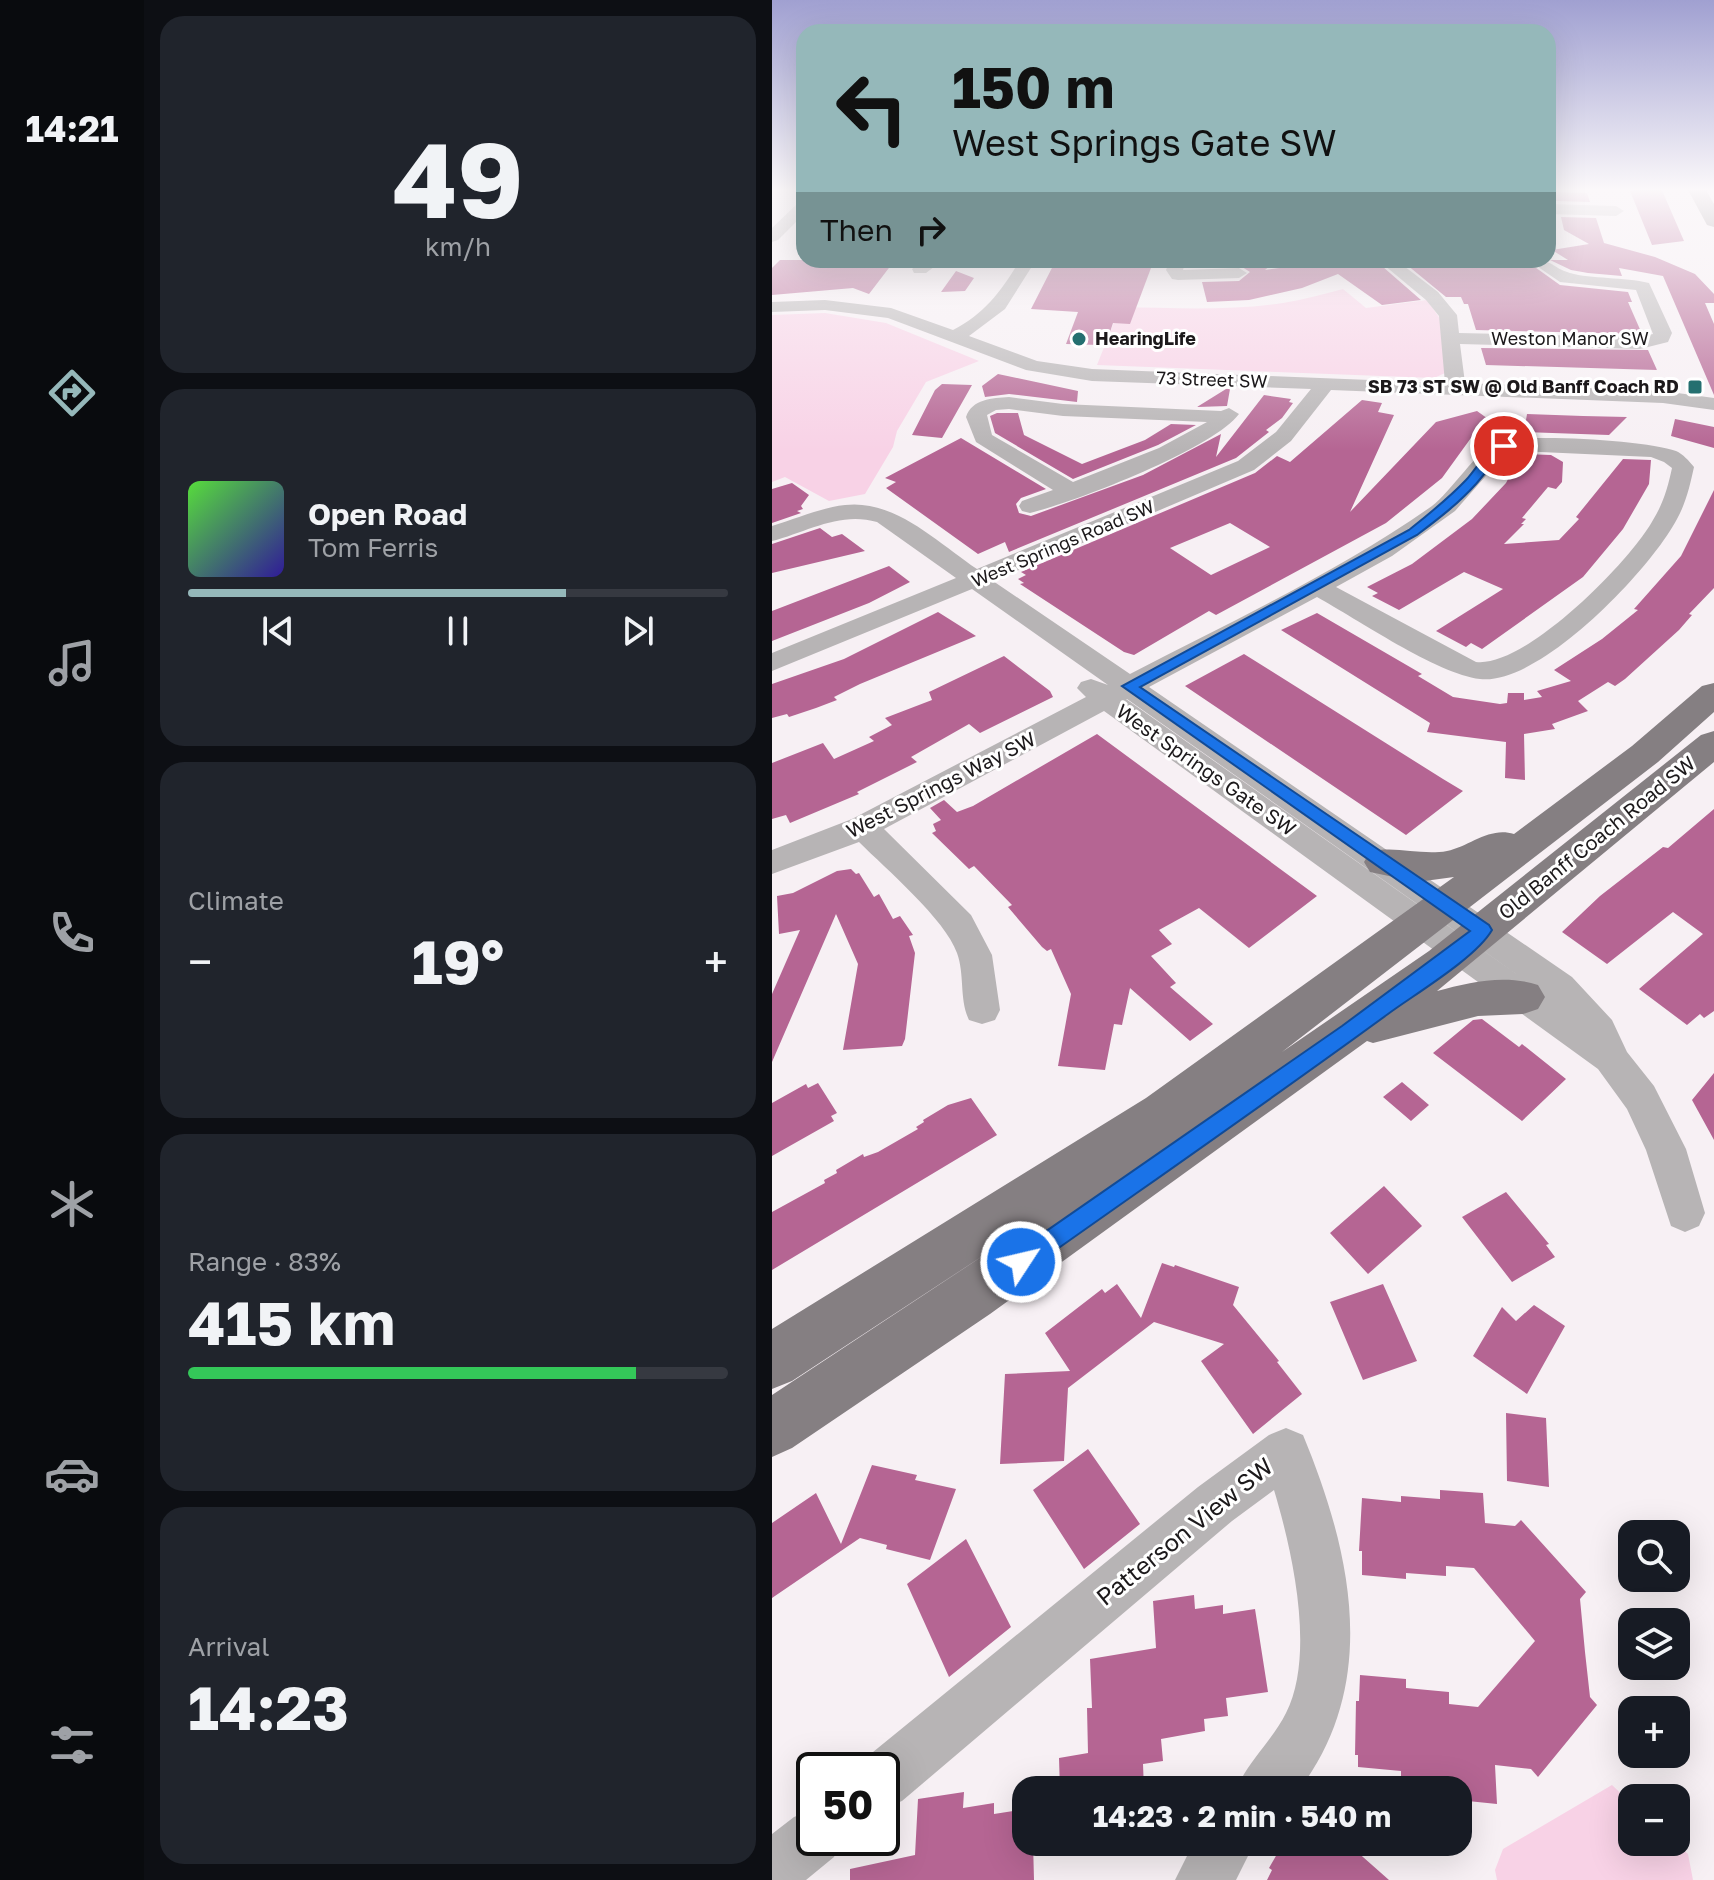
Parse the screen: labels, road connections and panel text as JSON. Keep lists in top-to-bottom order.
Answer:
{
  "streets": {
    "main road": ["Old Banff Coach Road SW"],
    "street": [
      "Weston Manor SW",
      "73 Street SW",
      "West Springs Road SW",
      "West Springs Gate SW",
      "West Springs Way SW",
      "Patterson View SW"
    ]
  },
  "crossings": [
    ["73 Street SW", "West Springs Road SW"],
    ["West Springs Road SW", "West Springs Gate SW"],
    ["West Springs Gate SW", "West Springs Way SW"],
    ["West Springs Gate SW", "Old Banff Coach Road SW"]
  ],
  "places": {
    "other": ["HearingLife"],
    "transit": ["SB 73 ST SW @ Old Banff Coach RD"]
  },
  "page": {
    "tabs": "14:21",
    "tile": [
      ["49", "km/h"],
      "Climate",
      ["Range · 83%", "415 km"],
      ["Arrival", "14:23"]
    ],
    "turn": ["150 m", "West Springs Gate SW"],
    "then": "Then",
    "song": ["Open Road", "Tom Ferris"],
    "heat": ["−", "19°", "+"],
    "map_buttons": ["+", "−"],
    "limit": "50",
    "trip": "14:23 · 2 min · 540 m"
  }
}
